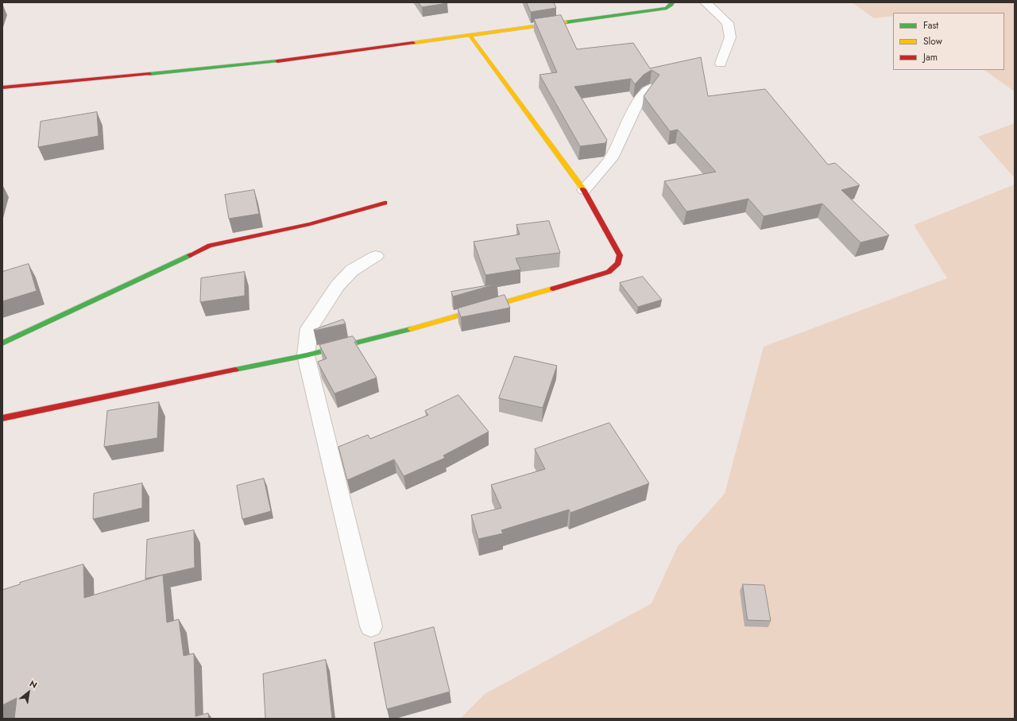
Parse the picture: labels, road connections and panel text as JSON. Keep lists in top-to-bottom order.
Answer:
{
  "legend": ["Fast", "Slow", "Jam"],
  "north": "top right"
}
